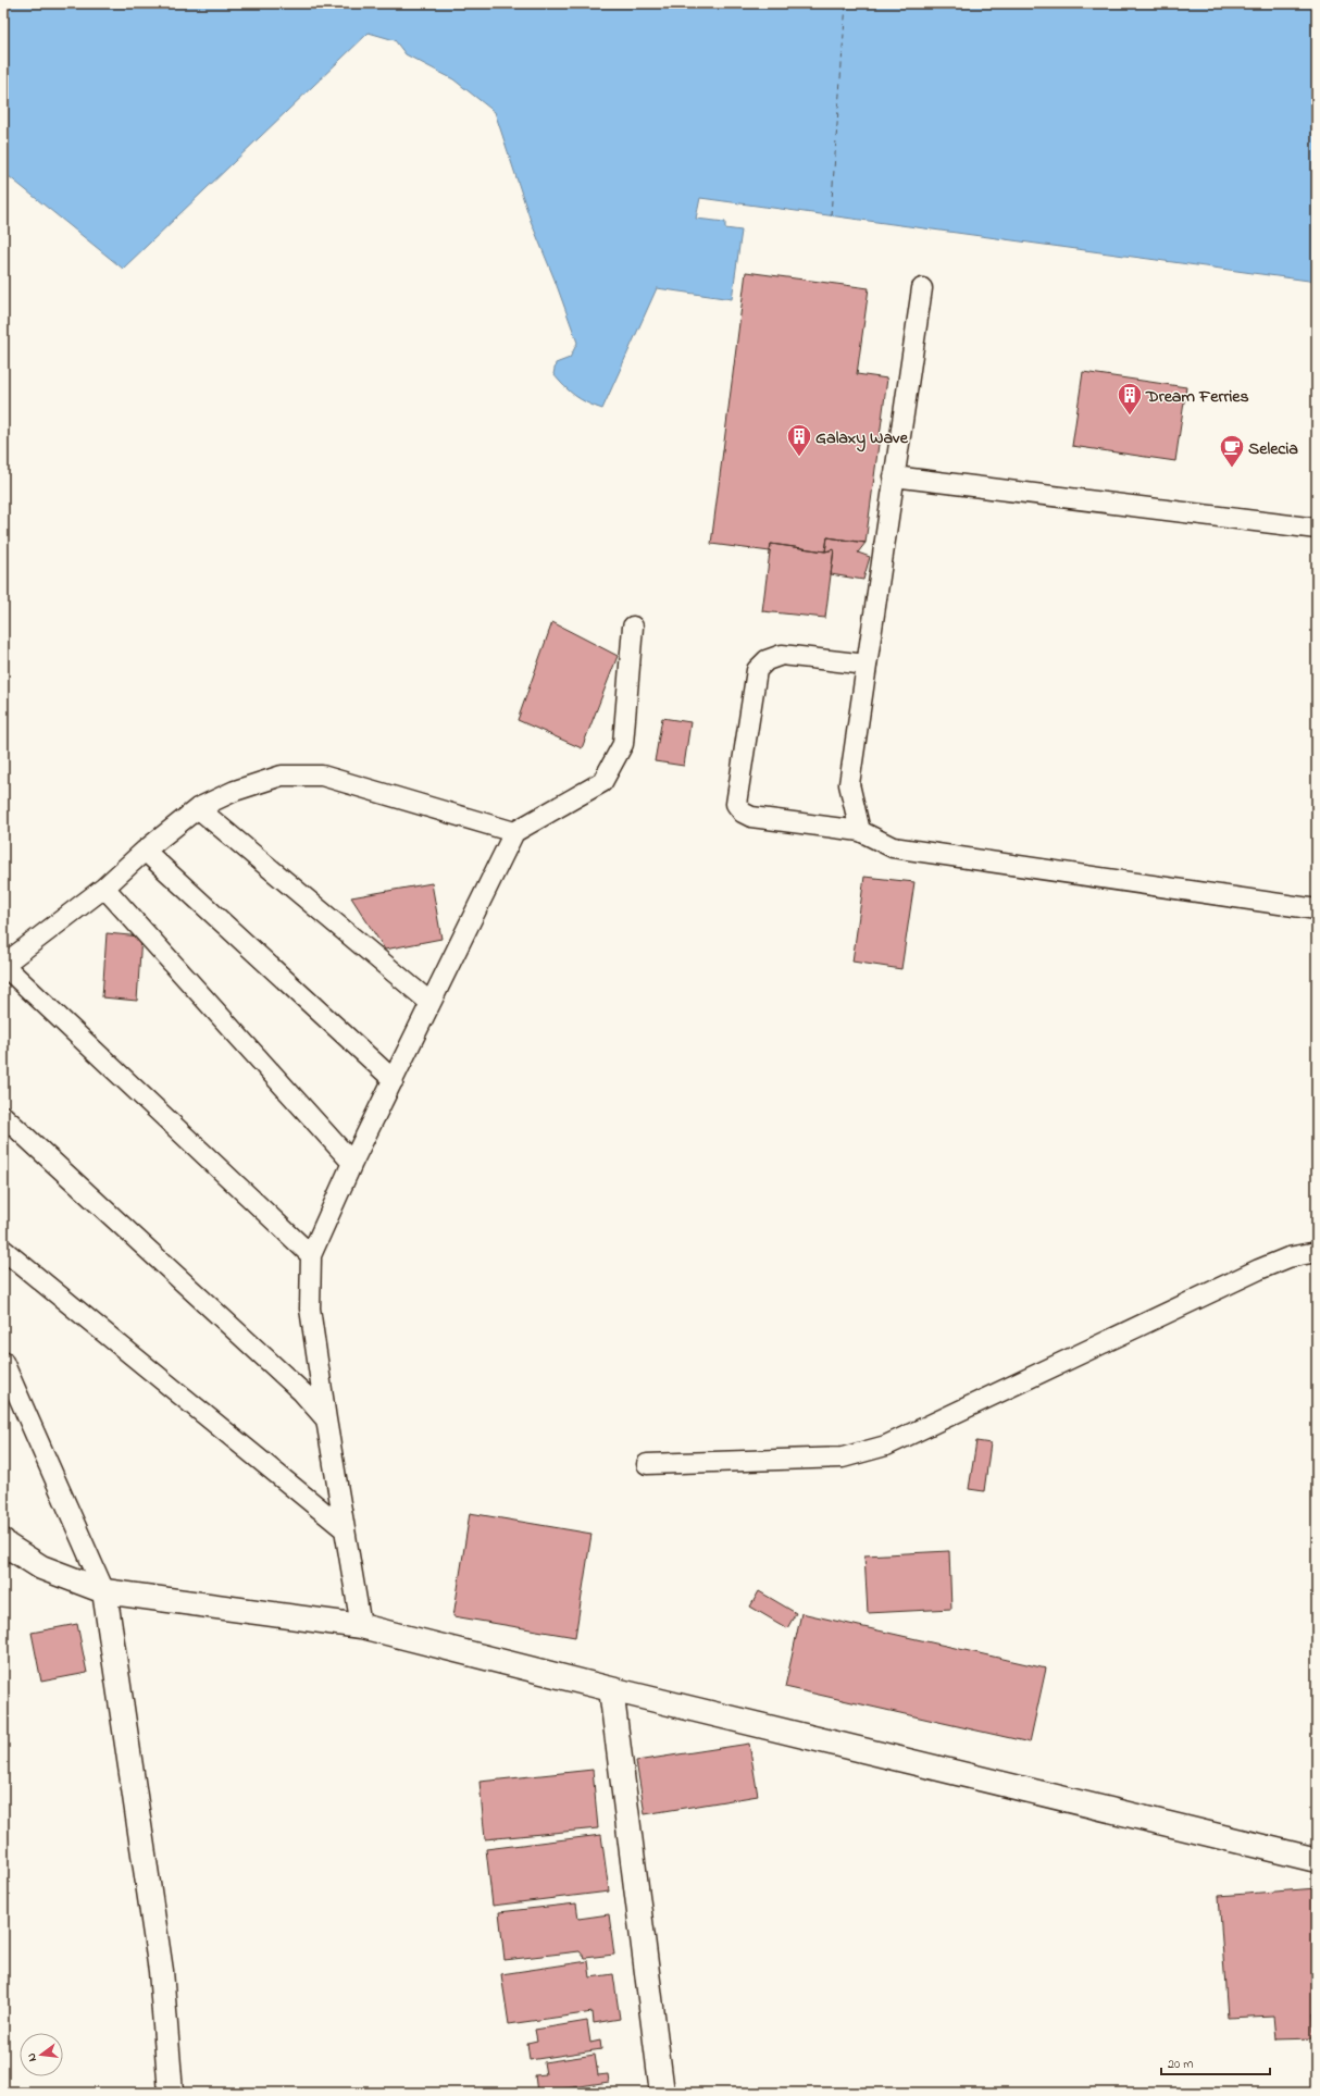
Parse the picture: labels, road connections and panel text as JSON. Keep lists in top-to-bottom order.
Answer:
{
  "places": {
    "building": ["Dream Ferries", "Galaxy Wave"],
    "cafe": ["Selecia"]
  },
  "scale_bar": "20 m",
  "north": "left"
}
